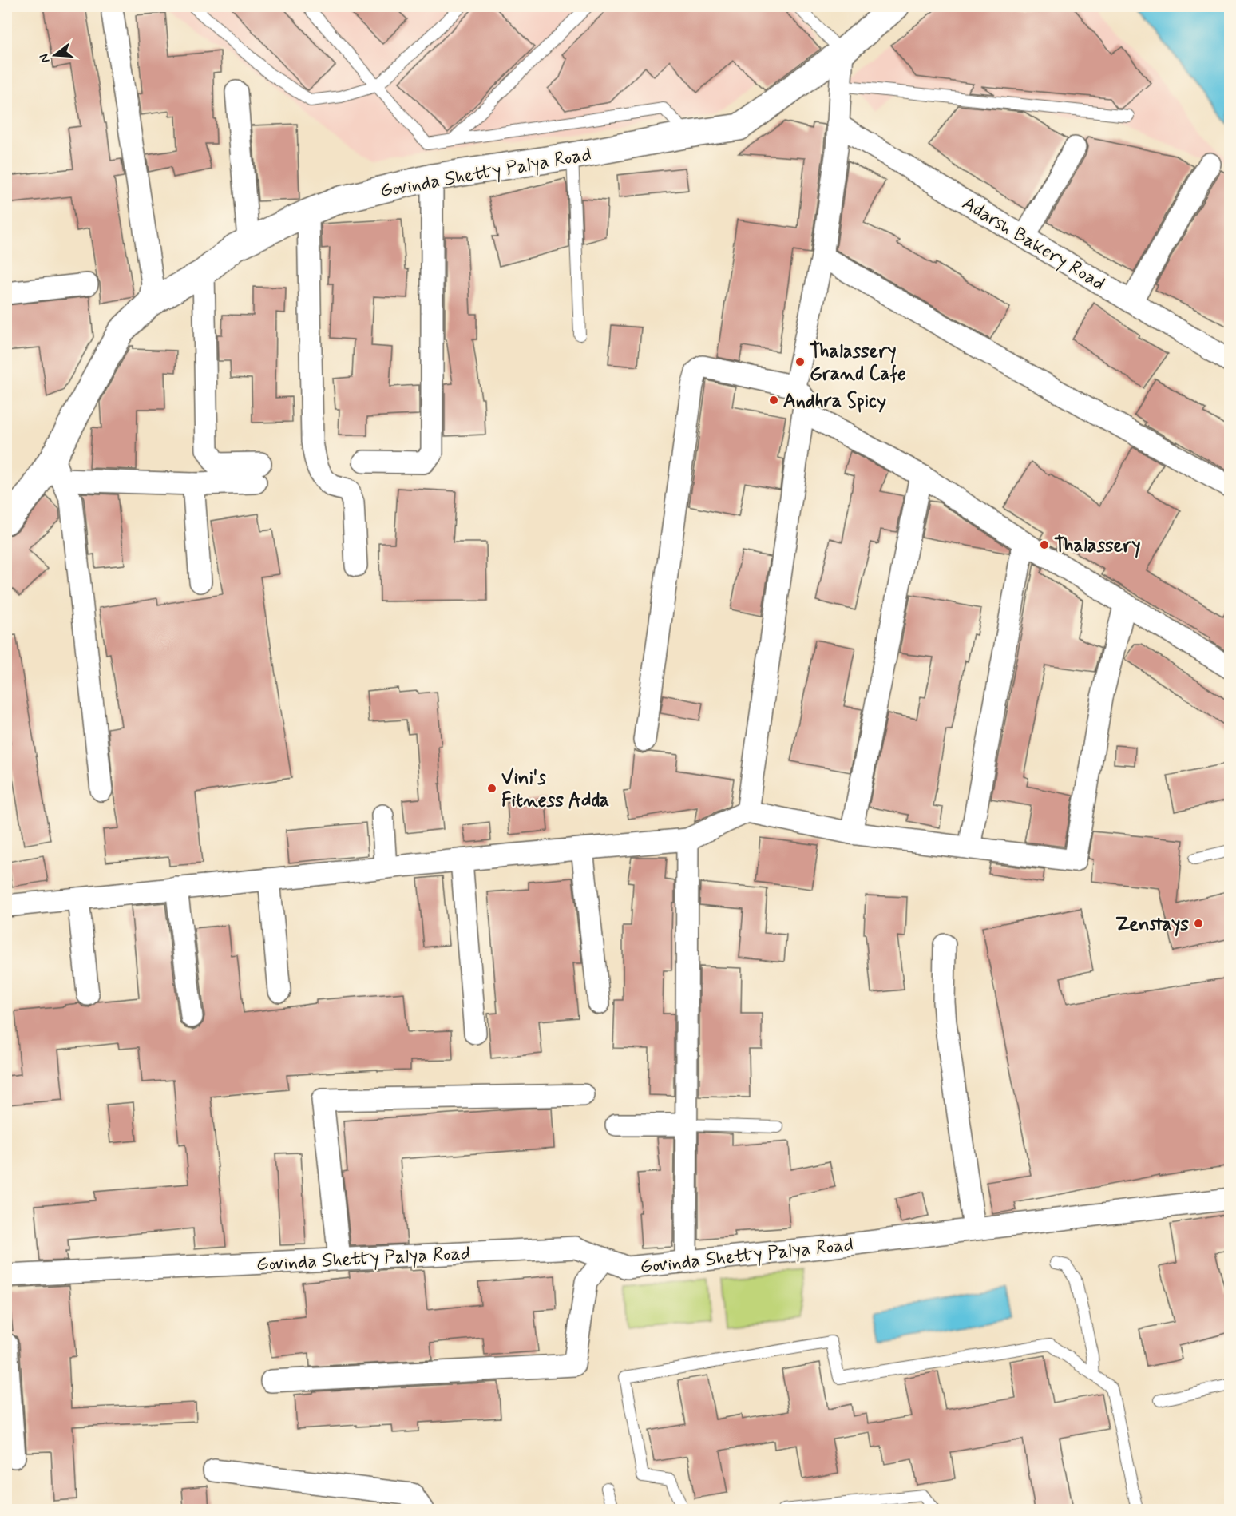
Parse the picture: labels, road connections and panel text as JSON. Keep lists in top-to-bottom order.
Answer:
{
  "streets": {
    "street": ["Govinda Shetty Palya Road", "Adarsh Bakery Road"]
  },
  "places": [
    "Thalassery Grand Cafe",
    "Andhra Spicy",
    "Thalassery",
    "Vini's Fitness Adda",
    "Zenstays"
  ],
  "north": "left"
}
